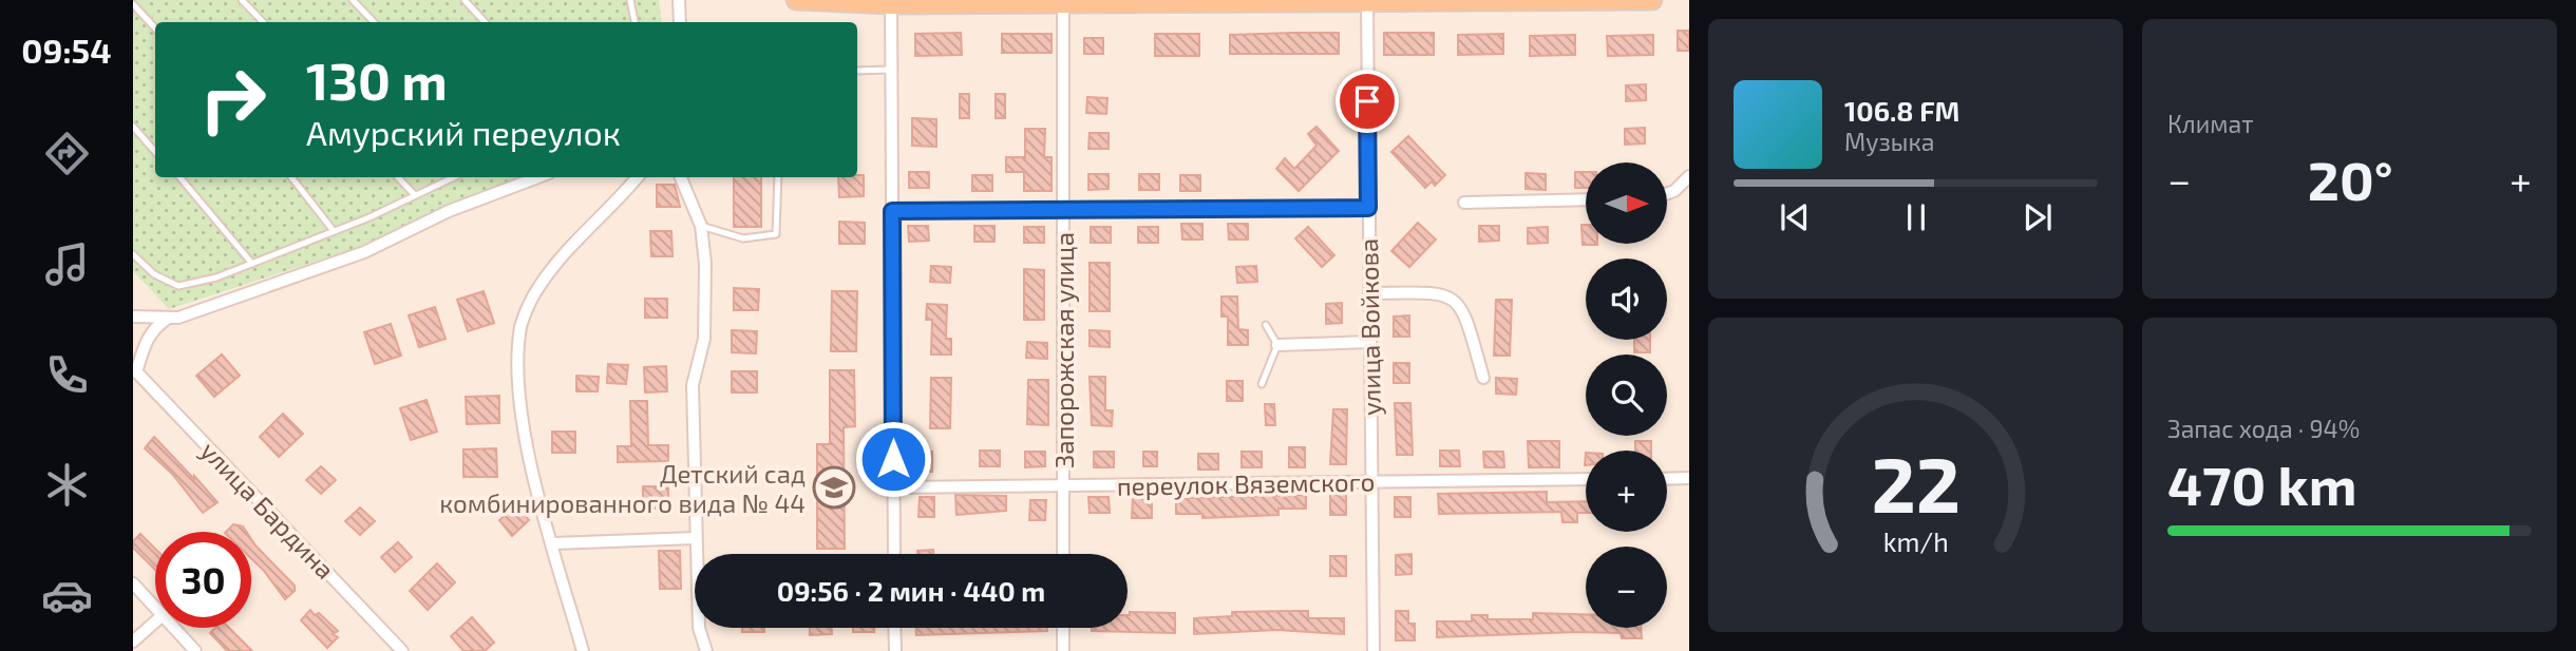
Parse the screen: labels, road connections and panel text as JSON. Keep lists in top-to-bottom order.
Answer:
{
  "streets": {
    "street": [
      "улица Войкова",
      "Запорожская улица",
      "переулок Вяземского",
      "улица Бардина"
    ]
  },
  "crossings": [
    ["улица Войкова", "переулок Вяземского"],
    ["Запорожская улица", "переулок Вяземского"]
  ],
  "places": {
    "school or university": ["Детский сад комбинированного вида № 44"]
  },
  "north": "right",
  "page": {
    "tabs": "09:54",
    "tile": [
      "Климат",
      ["Запас хода · 94%", "470 km"]
    ],
    "turn": ["130 m", "Амурский переулок"],
    "song": ["106.8 FM", "Музыка"],
    "heat": ["−", "20°", "+"],
    "map_buttons": ["+", "−"],
    "limit": "30",
    "trip": "09:56 · 2 мин · 440 m",
    "gauge": ["22", "km/h"]
  }
}
